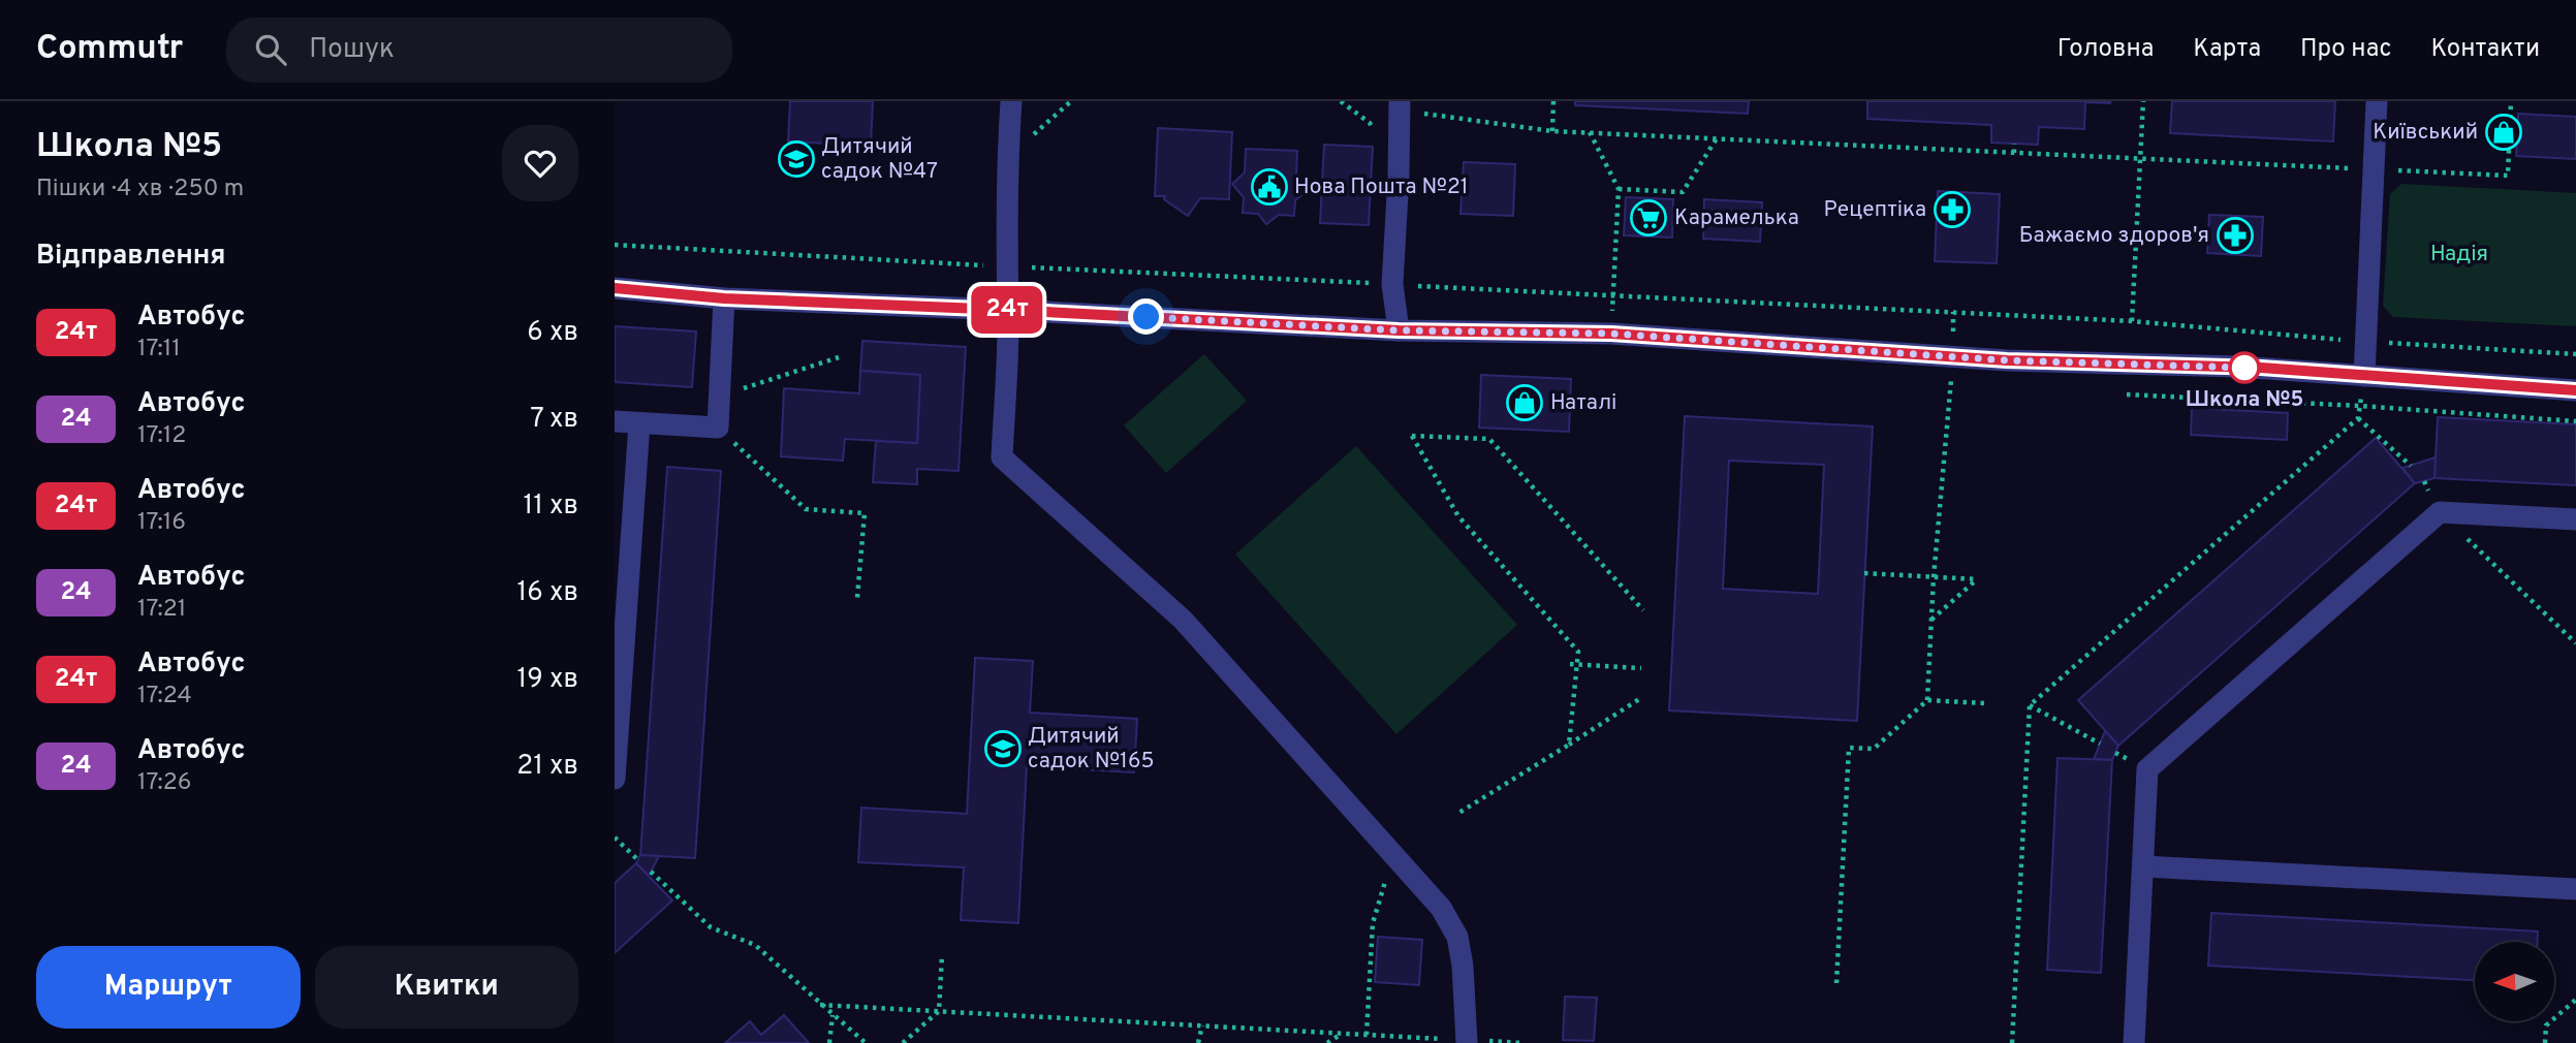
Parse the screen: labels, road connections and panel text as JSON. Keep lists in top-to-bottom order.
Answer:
{
  "parks": ["Надія"],
  "places": {
    "shop": ["Київський", "Наталі"],
    "school or university": ["Дитячий садок №47", "Дитячий садок №165"],
    "public building": ["Нова Пошта №21"],
    "pharmacy": ["Рецептіка", "Бажаємо здоров'я"],
    "supermarket": ["Карамелька"],
    "other": ["Школа №5"]
  },
  "lines": ["bus line 24т"],
  "north": "left",
  "page": {
    "header": "Commutr",
    "search": "Пошук",
    "nav": [
      "Головна",
      "Карта",
      "Про нас",
      "Контакти"
    ],
    "heading": [
      ["Школа №5", "Пішки · 4 хв · 250 m"],
      "Відправлення"
    ],
    "on_map": "24т",
    "list": [
      {
        "mark": "24т",
        "name": "Автобус",
        "note": "17:11",
        "value": "6 хв"
      },
      {
        "mark": "24",
        "name": "Автобус",
        "note": "17:12",
        "value": "7 хв"
      },
      {
        "mark": "24т",
        "name": "Автобус",
        "note": "17:16",
        "value": "11 хв"
      },
      {
        "mark": "24",
        "name": "Автобус",
        "note": "17:21",
        "value": "16 хв"
      },
      {
        "mark": "24т",
        "name": "Автобус",
        "note": "17:24",
        "value": "19 хв"
      },
      {
        "mark": "24",
        "name": "Автобус",
        "note": "17:26",
        "value": "21 хв"
      }
    ],
    "buttons": ["Маршрут", "Квитки"]
  }
}
